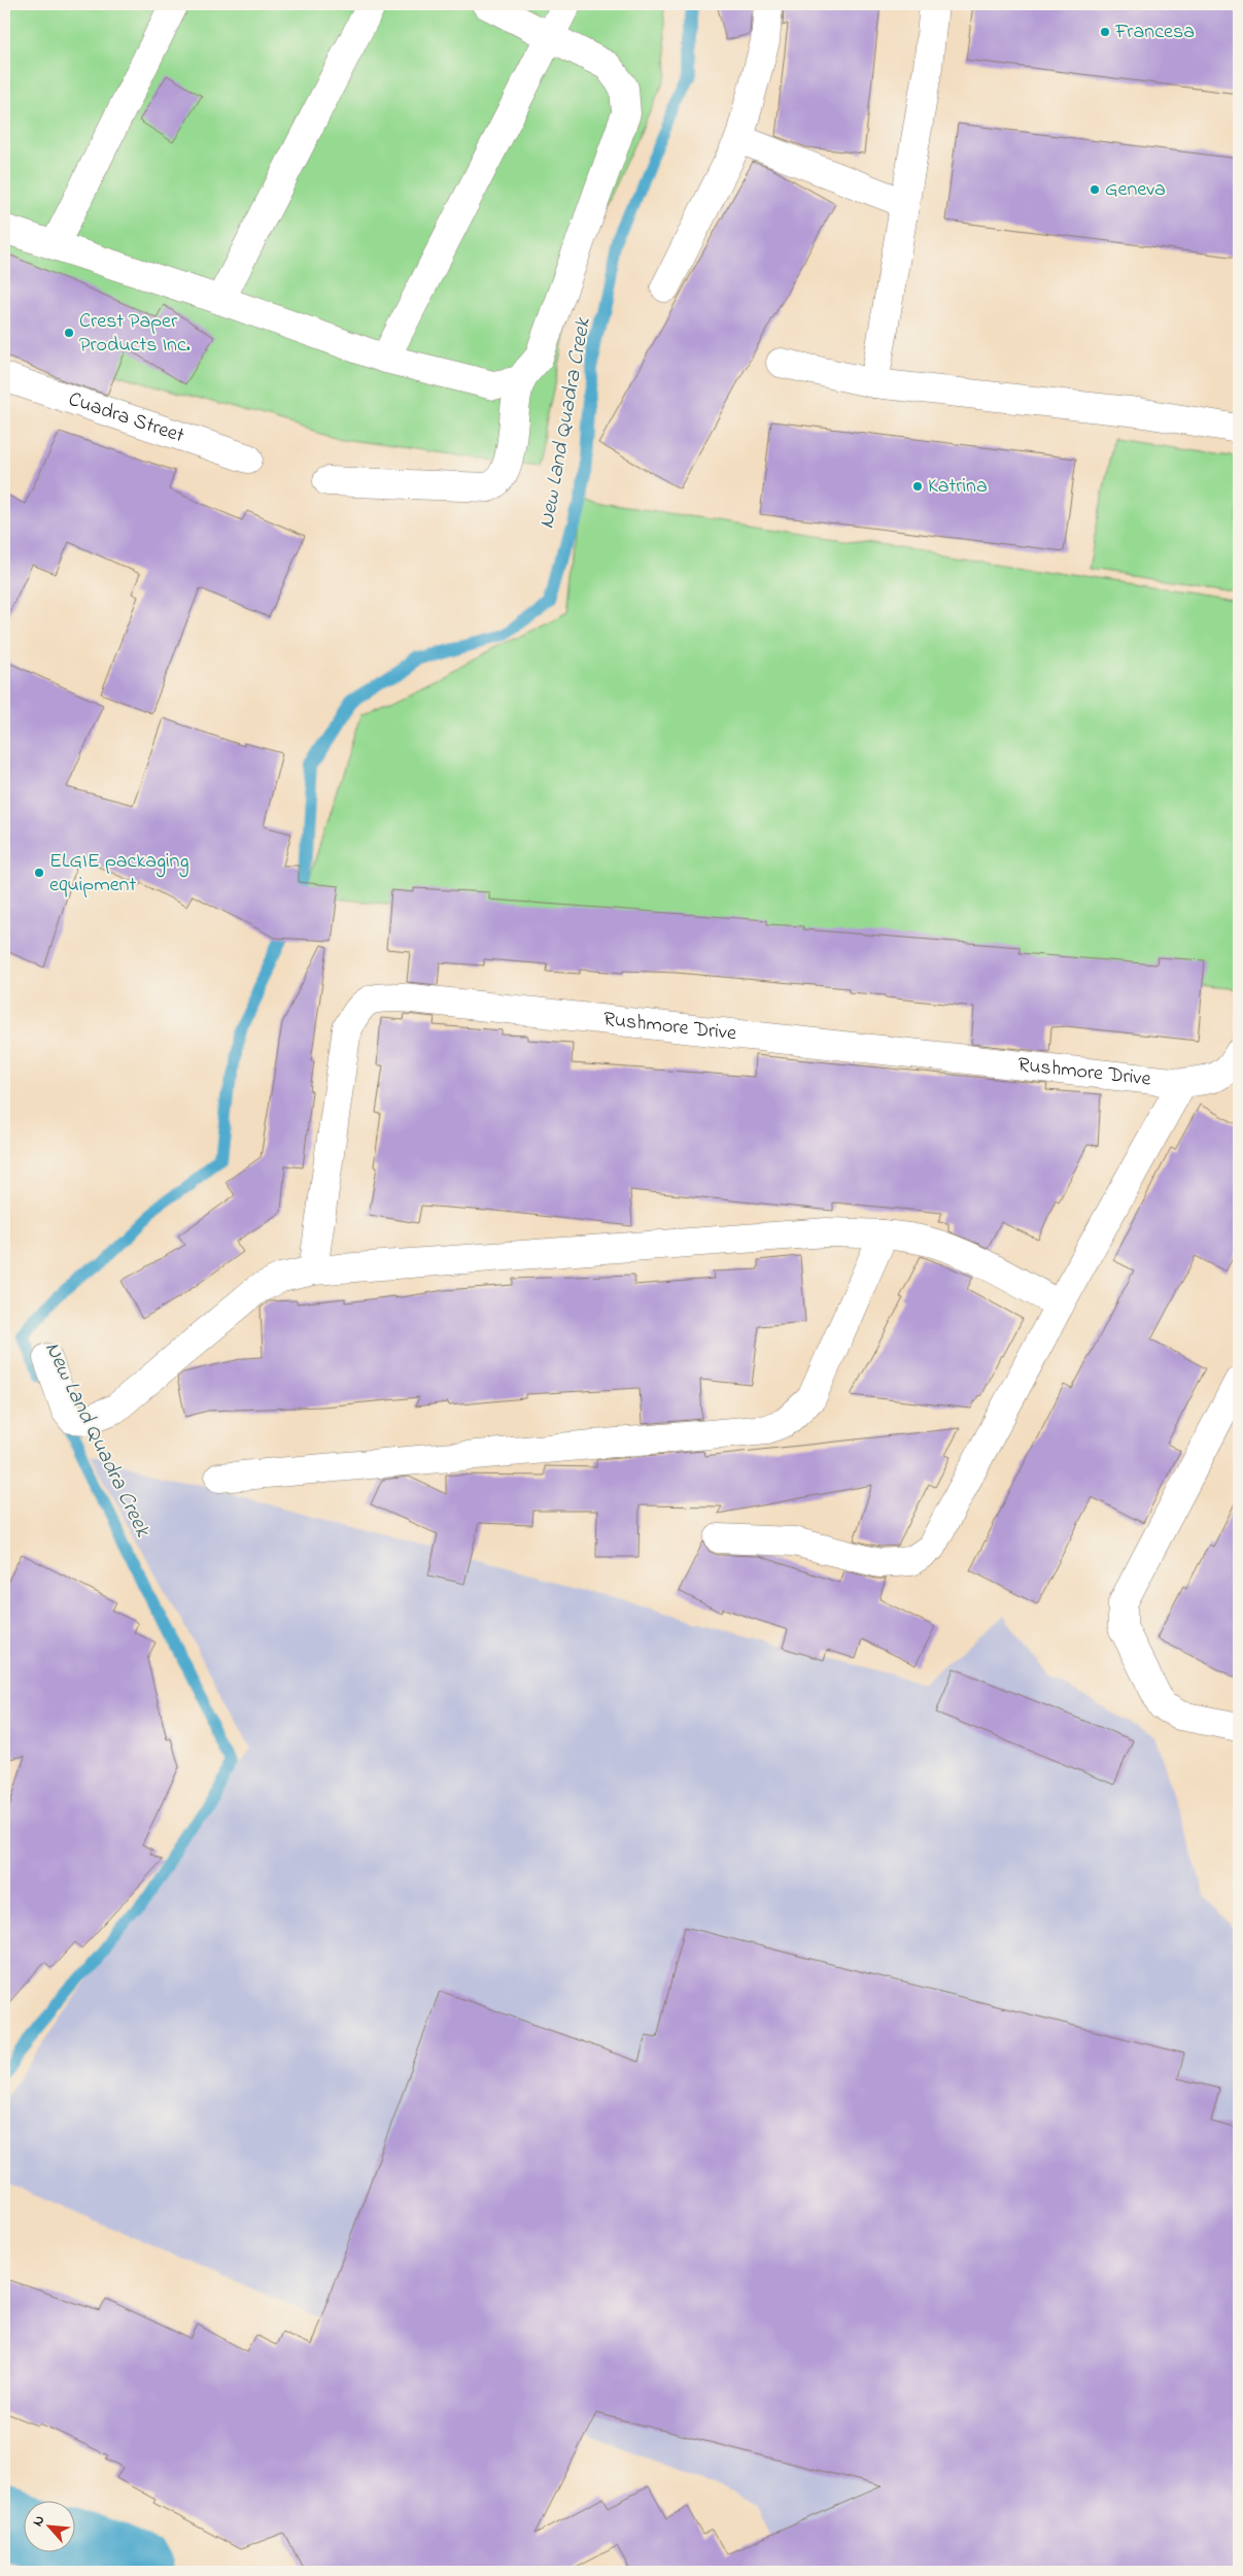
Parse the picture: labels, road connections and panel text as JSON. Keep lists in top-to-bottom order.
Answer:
{
  "streets": {
    "street": ["Cuadra Street", "Rushmore Drive"]
  },
  "water": ["New Land Quadra Creek"],
  "places": [
    "Francesa",
    "Geneva",
    "Crest Paper Products Inc.",
    "Katrina",
    "ELGIE packaging equipment"
  ],
  "north": "top left"
}
